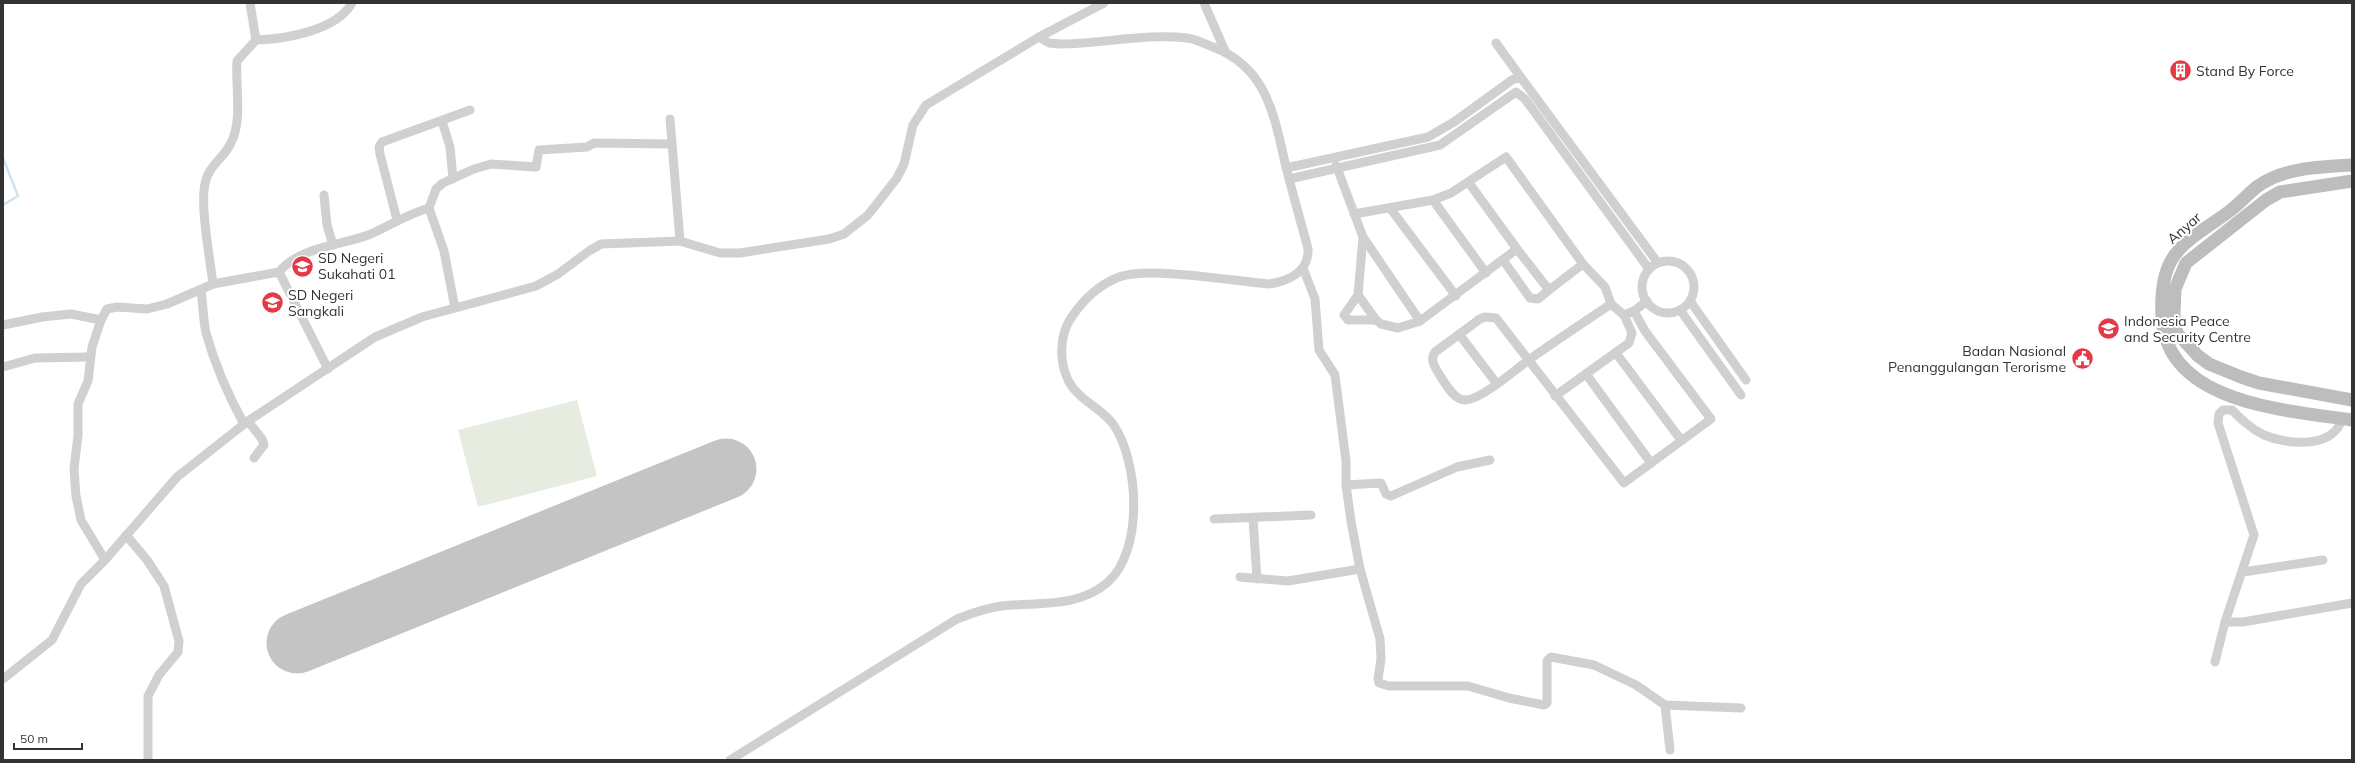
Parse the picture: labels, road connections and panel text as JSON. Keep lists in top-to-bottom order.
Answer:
{
  "streets": {
    "street": ["Anyar"]
  },
  "places": {
    "building": ["Stand By Force"],
    "school or university": ["SD Negeri Sukahati 01", "SD Negeri Sangkali", "Indonesia Peace and Security Centre"],
    "public building": ["Badan Nasional Penanggulangan Terorisme"]
  },
  "scale_bar": "50 m"
}
